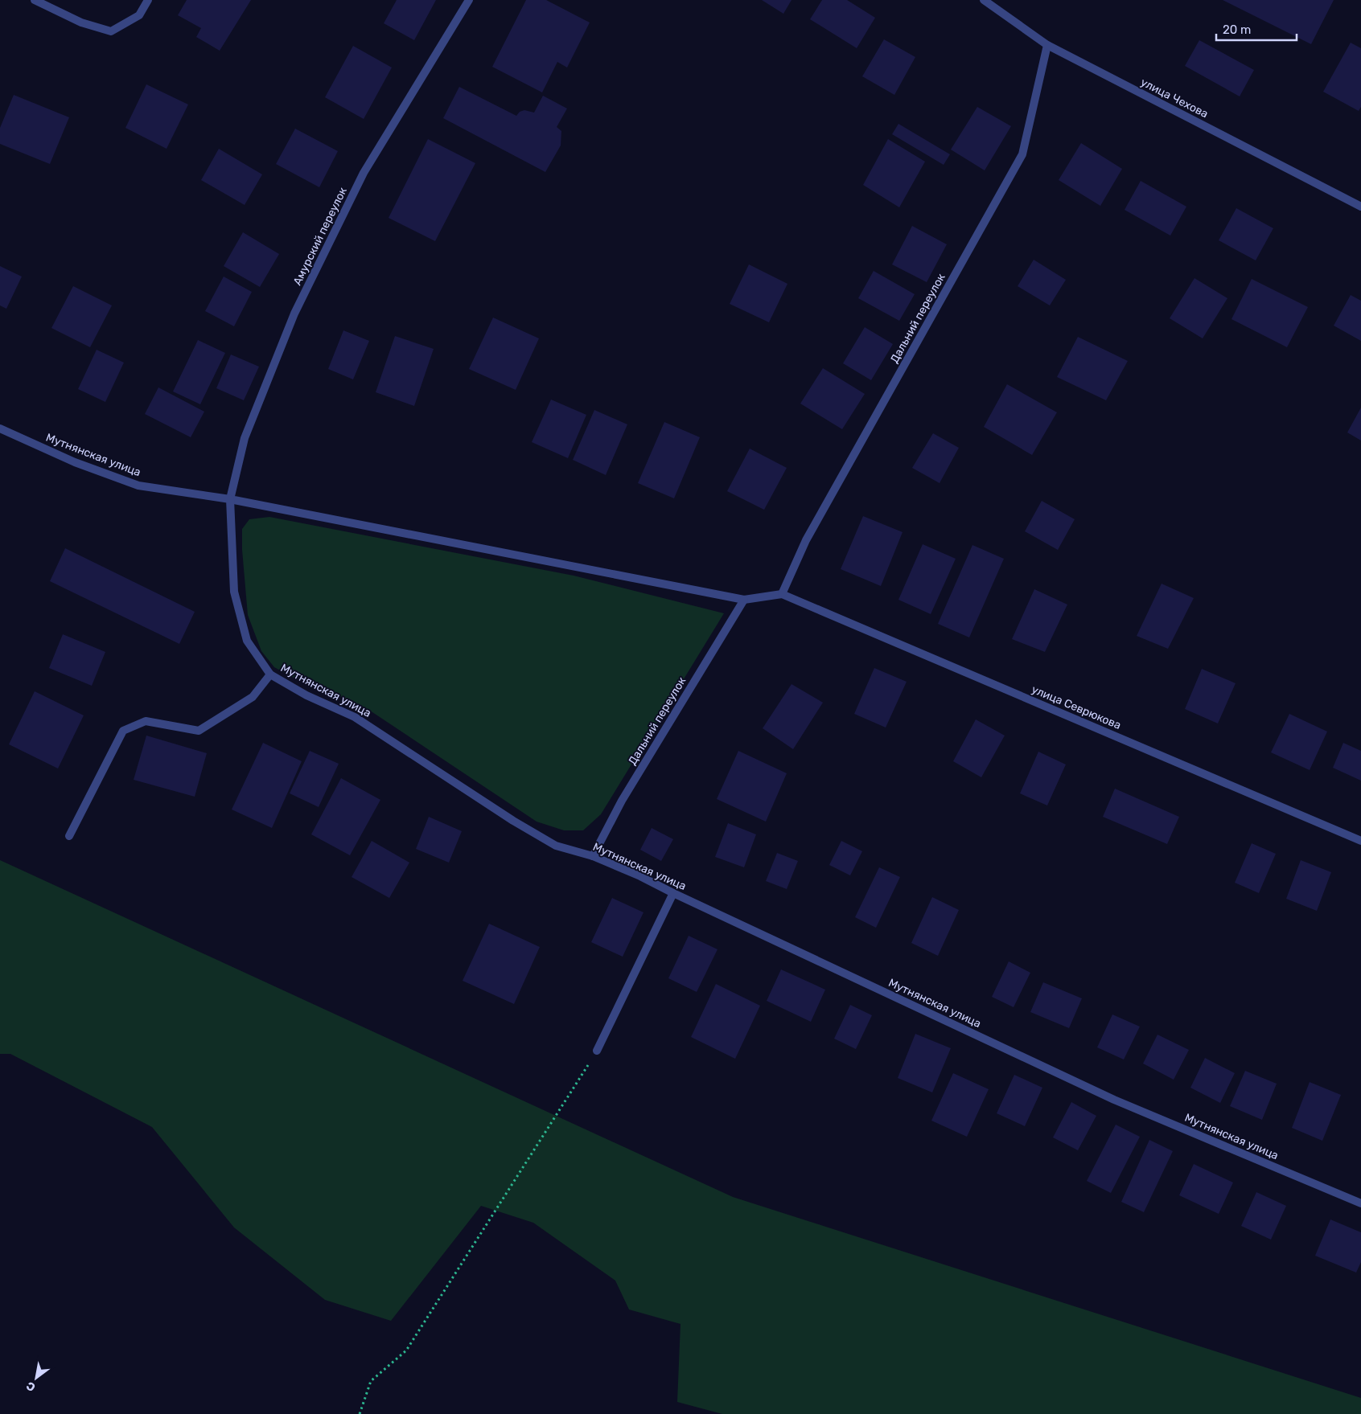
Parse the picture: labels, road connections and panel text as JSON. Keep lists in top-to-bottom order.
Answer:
{
  "streets": {
    "street": [
      "улица Чехова",
      "Амурский переулок",
      "Дальний переулок",
      "Мутнянская улица",
      "улица Севрюкова"
    ]
  },
  "crossings": [
    ["улица Чехова", "Дальний переулок"],
    ["Амурский переулок", "Мутнянская улица"],
    ["Дальний переулок", "Мутнянская улица"],
    ["Дальний переулок", "улица Севрюкова"]
  ],
  "scale_bar": "20 m",
  "north": "bottom left"
}
